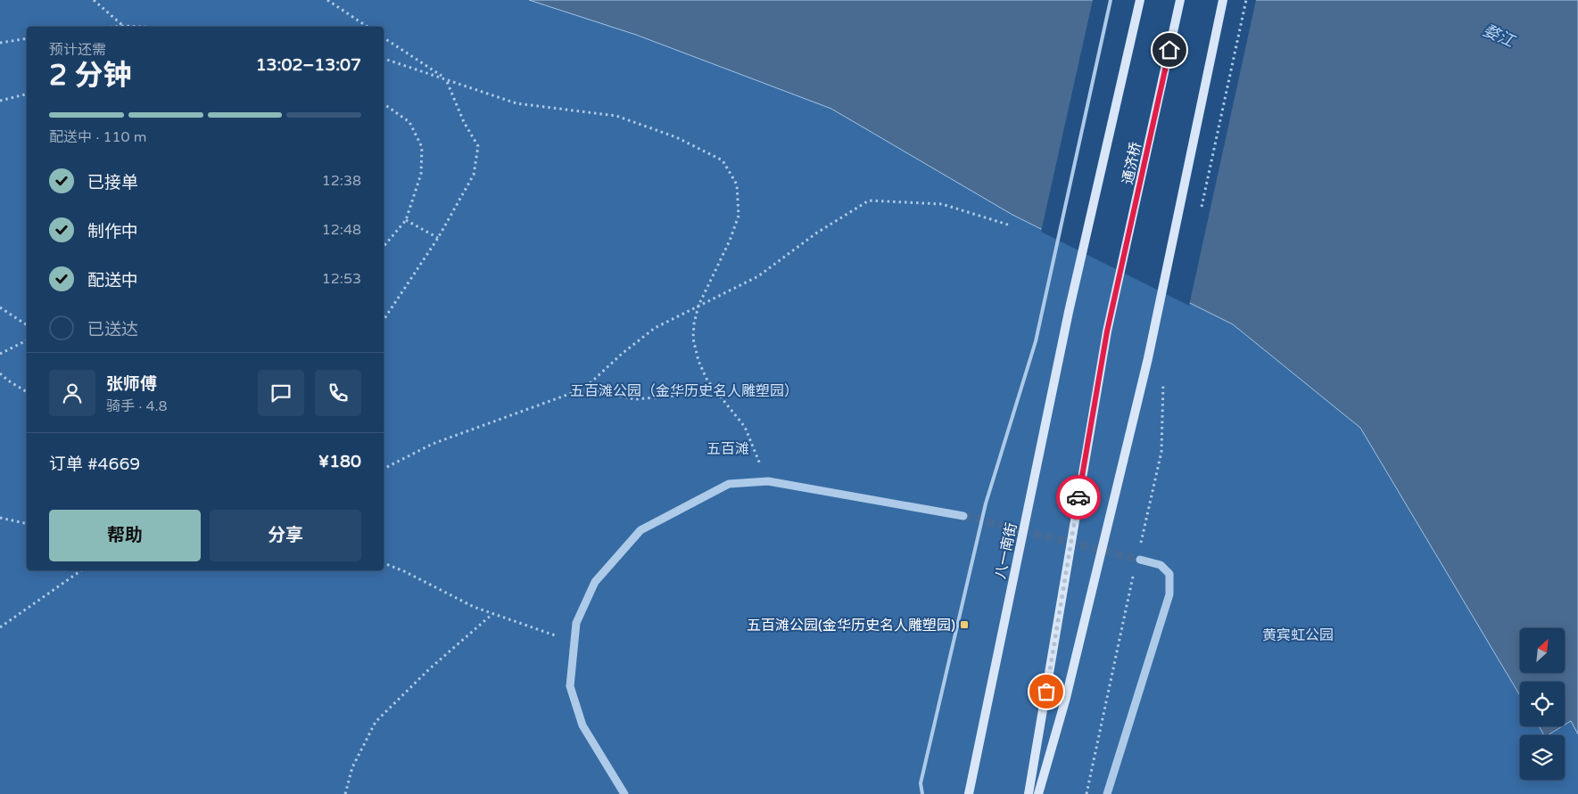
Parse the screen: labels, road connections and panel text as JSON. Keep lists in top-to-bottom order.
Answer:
{
  "streets": {
    "main road": ["通济桥", "八一南街"]
  },
  "crossings": [
    ["通济桥", "八一南街"]
  ],
  "water": ["婺江"],
  "parks": ["五百滩公园（金华历史名人雕塑园）", "五百滩", "黄宾虹公园"],
  "places": {
    "transit": ["五百滩公园(金华历史名人雕塑园)"]
  },
  "north": "top right",
  "page": {
    "heading": ["2 分钟", "预计还需", "13:02–13:07"],
    "panel": [
      "张师傅",
      "骑手 · 4.8",
      "订单 #4669",
      "¥180"
    ],
    "bar": "配送中 · 110 m",
    "list": [
      ["已接单", "12:38"],
      ["制作中", "12:48"],
      ["配送中", "12:53"],
      "已送达"
    ],
    "buttons": ["帮助", "分享"]
  }
}
